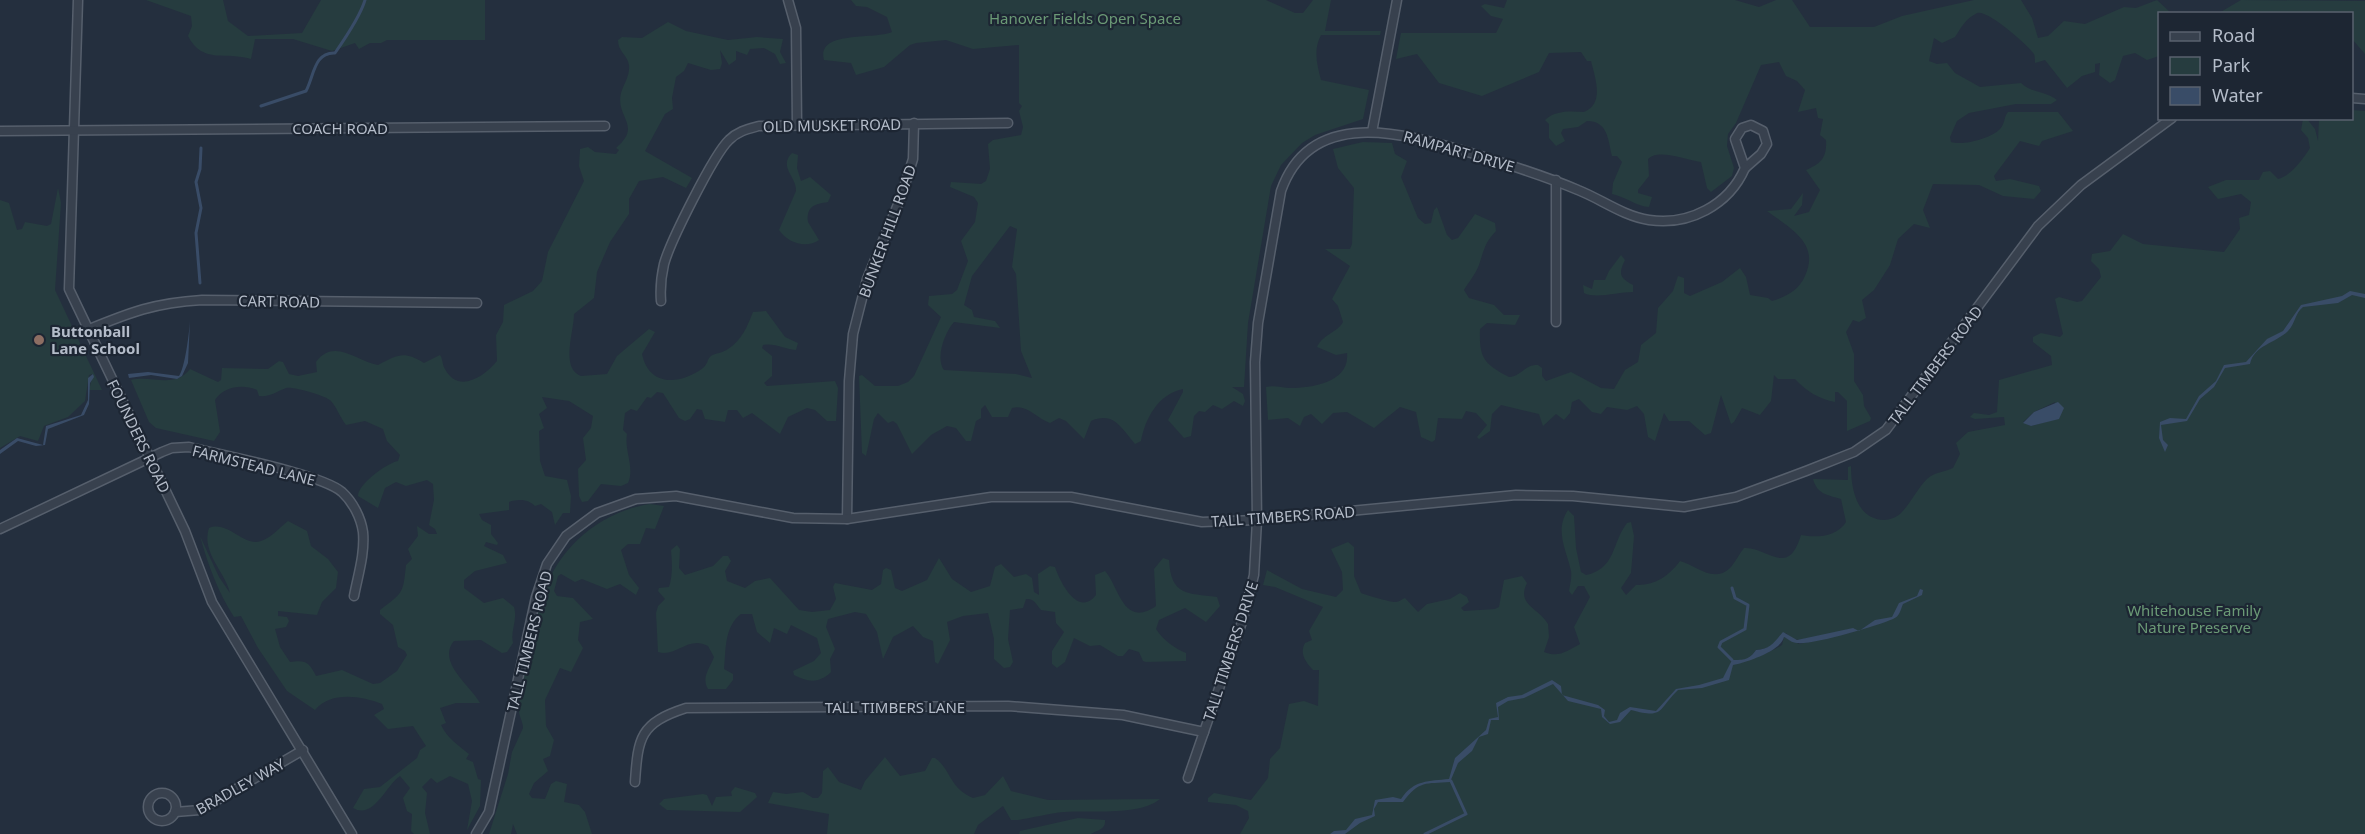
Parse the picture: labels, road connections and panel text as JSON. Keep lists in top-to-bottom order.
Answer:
{
  "streets": {
    "street": [
      "OLD MUSKET ROAD",
      "COACH ROAD",
      "RAMPART DRIVE",
      "BUNKER HILL ROAD",
      "CART ROAD",
      "TALL TIMBERS ROAD",
      "FOUNDERS ROAD",
      "FARMSTEAD LANE",
      "TALL TIMBERS DRIVE",
      "TALL TIMBERS LANE",
      "BRADLEY WAY"
    ]
  },
  "crossings": [
    ["OLD MUSKET ROAD", "BUNKER HILL ROAD"],
    ["COACH ROAD", "FOUNDERS ROAD"],
    ["RAMPART DRIVE", "TALL TIMBERS ROAD"],
    ["RAMPART DRIVE", "TALL TIMBERS DRIVE"],
    ["BUNKER HILL ROAD", "TALL TIMBERS ROAD"],
    ["CART ROAD", "FOUNDERS ROAD"],
    ["TALL TIMBERS ROAD", "TALL TIMBERS DRIVE"],
    ["FOUNDERS ROAD", "FARMSTEAD LANE"],
    ["FOUNDERS ROAD", "BRADLEY WAY"],
    ["TALL TIMBERS DRIVE", "TALL TIMBERS LANE"]
  ],
  "parks": ["Hanover Fields Open Space", "Whitehouse Family Nature Preserve"],
  "places": ["Buttonball Lane School"],
  "legend": ["Road", "Park", "Water"]
}
